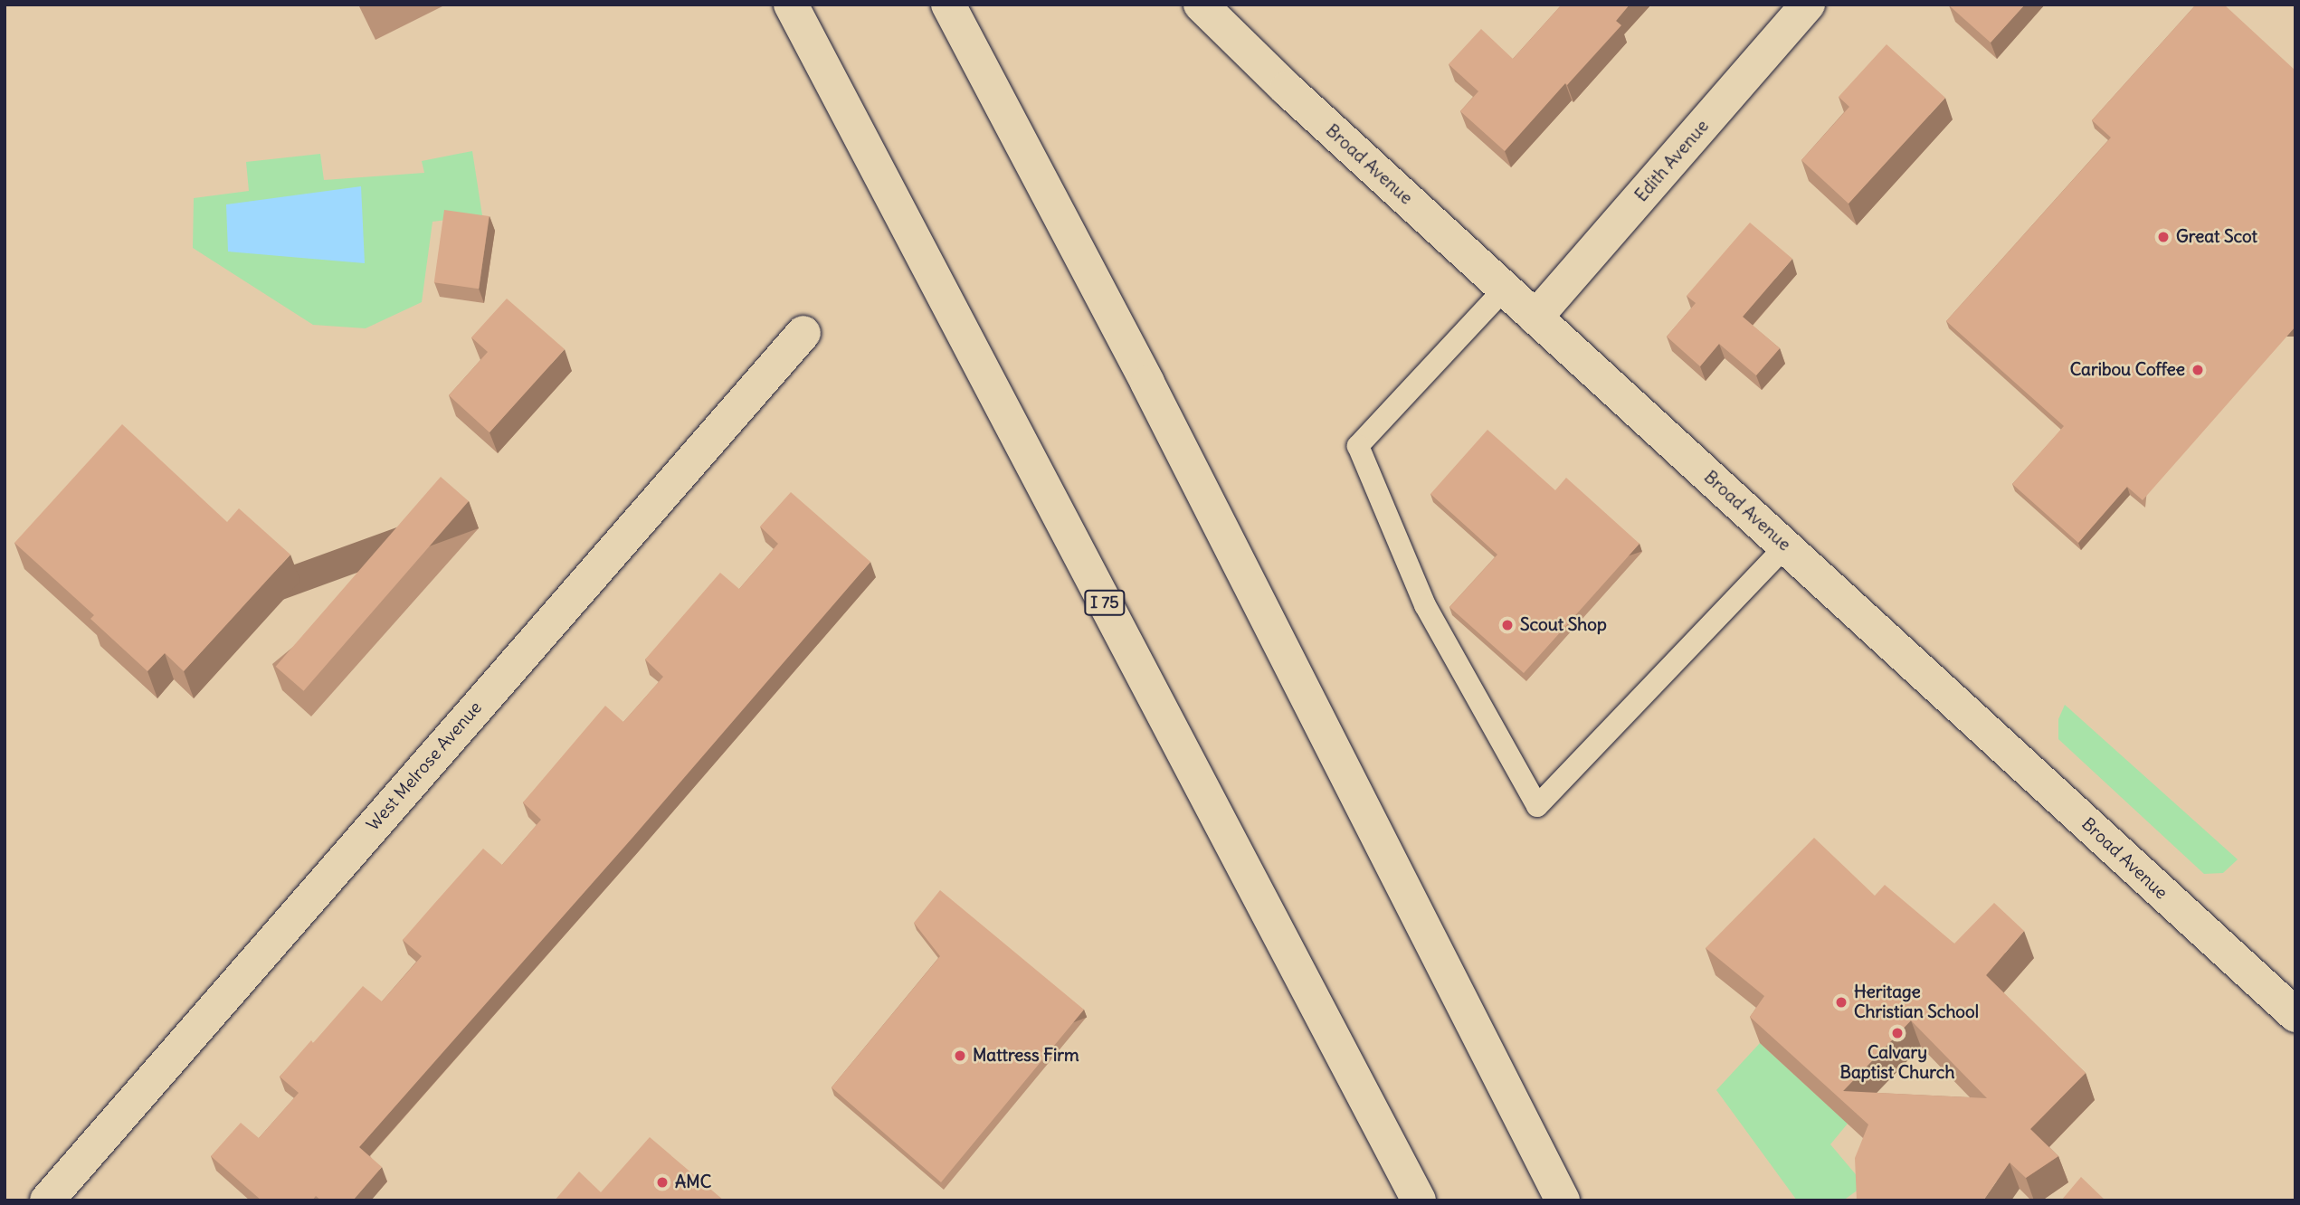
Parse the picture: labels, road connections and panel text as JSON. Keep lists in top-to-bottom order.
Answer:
{
  "streets": {
    "main road": [
      "Edith Avenue",
      "Broad Avenue",
      "I 75",
      "West Melrose Avenue"
    ]
  },
  "crossings": [
    ["Edith Avenue", "Broad Avenue"]
  ],
  "places": [
    "Great Scot",
    "Caribou Coffee",
    "Scout Shop",
    "Heritage Christian School",
    "Calvary Baptist Church",
    "Mattress Firm",
    "AMC"
  ]
}
